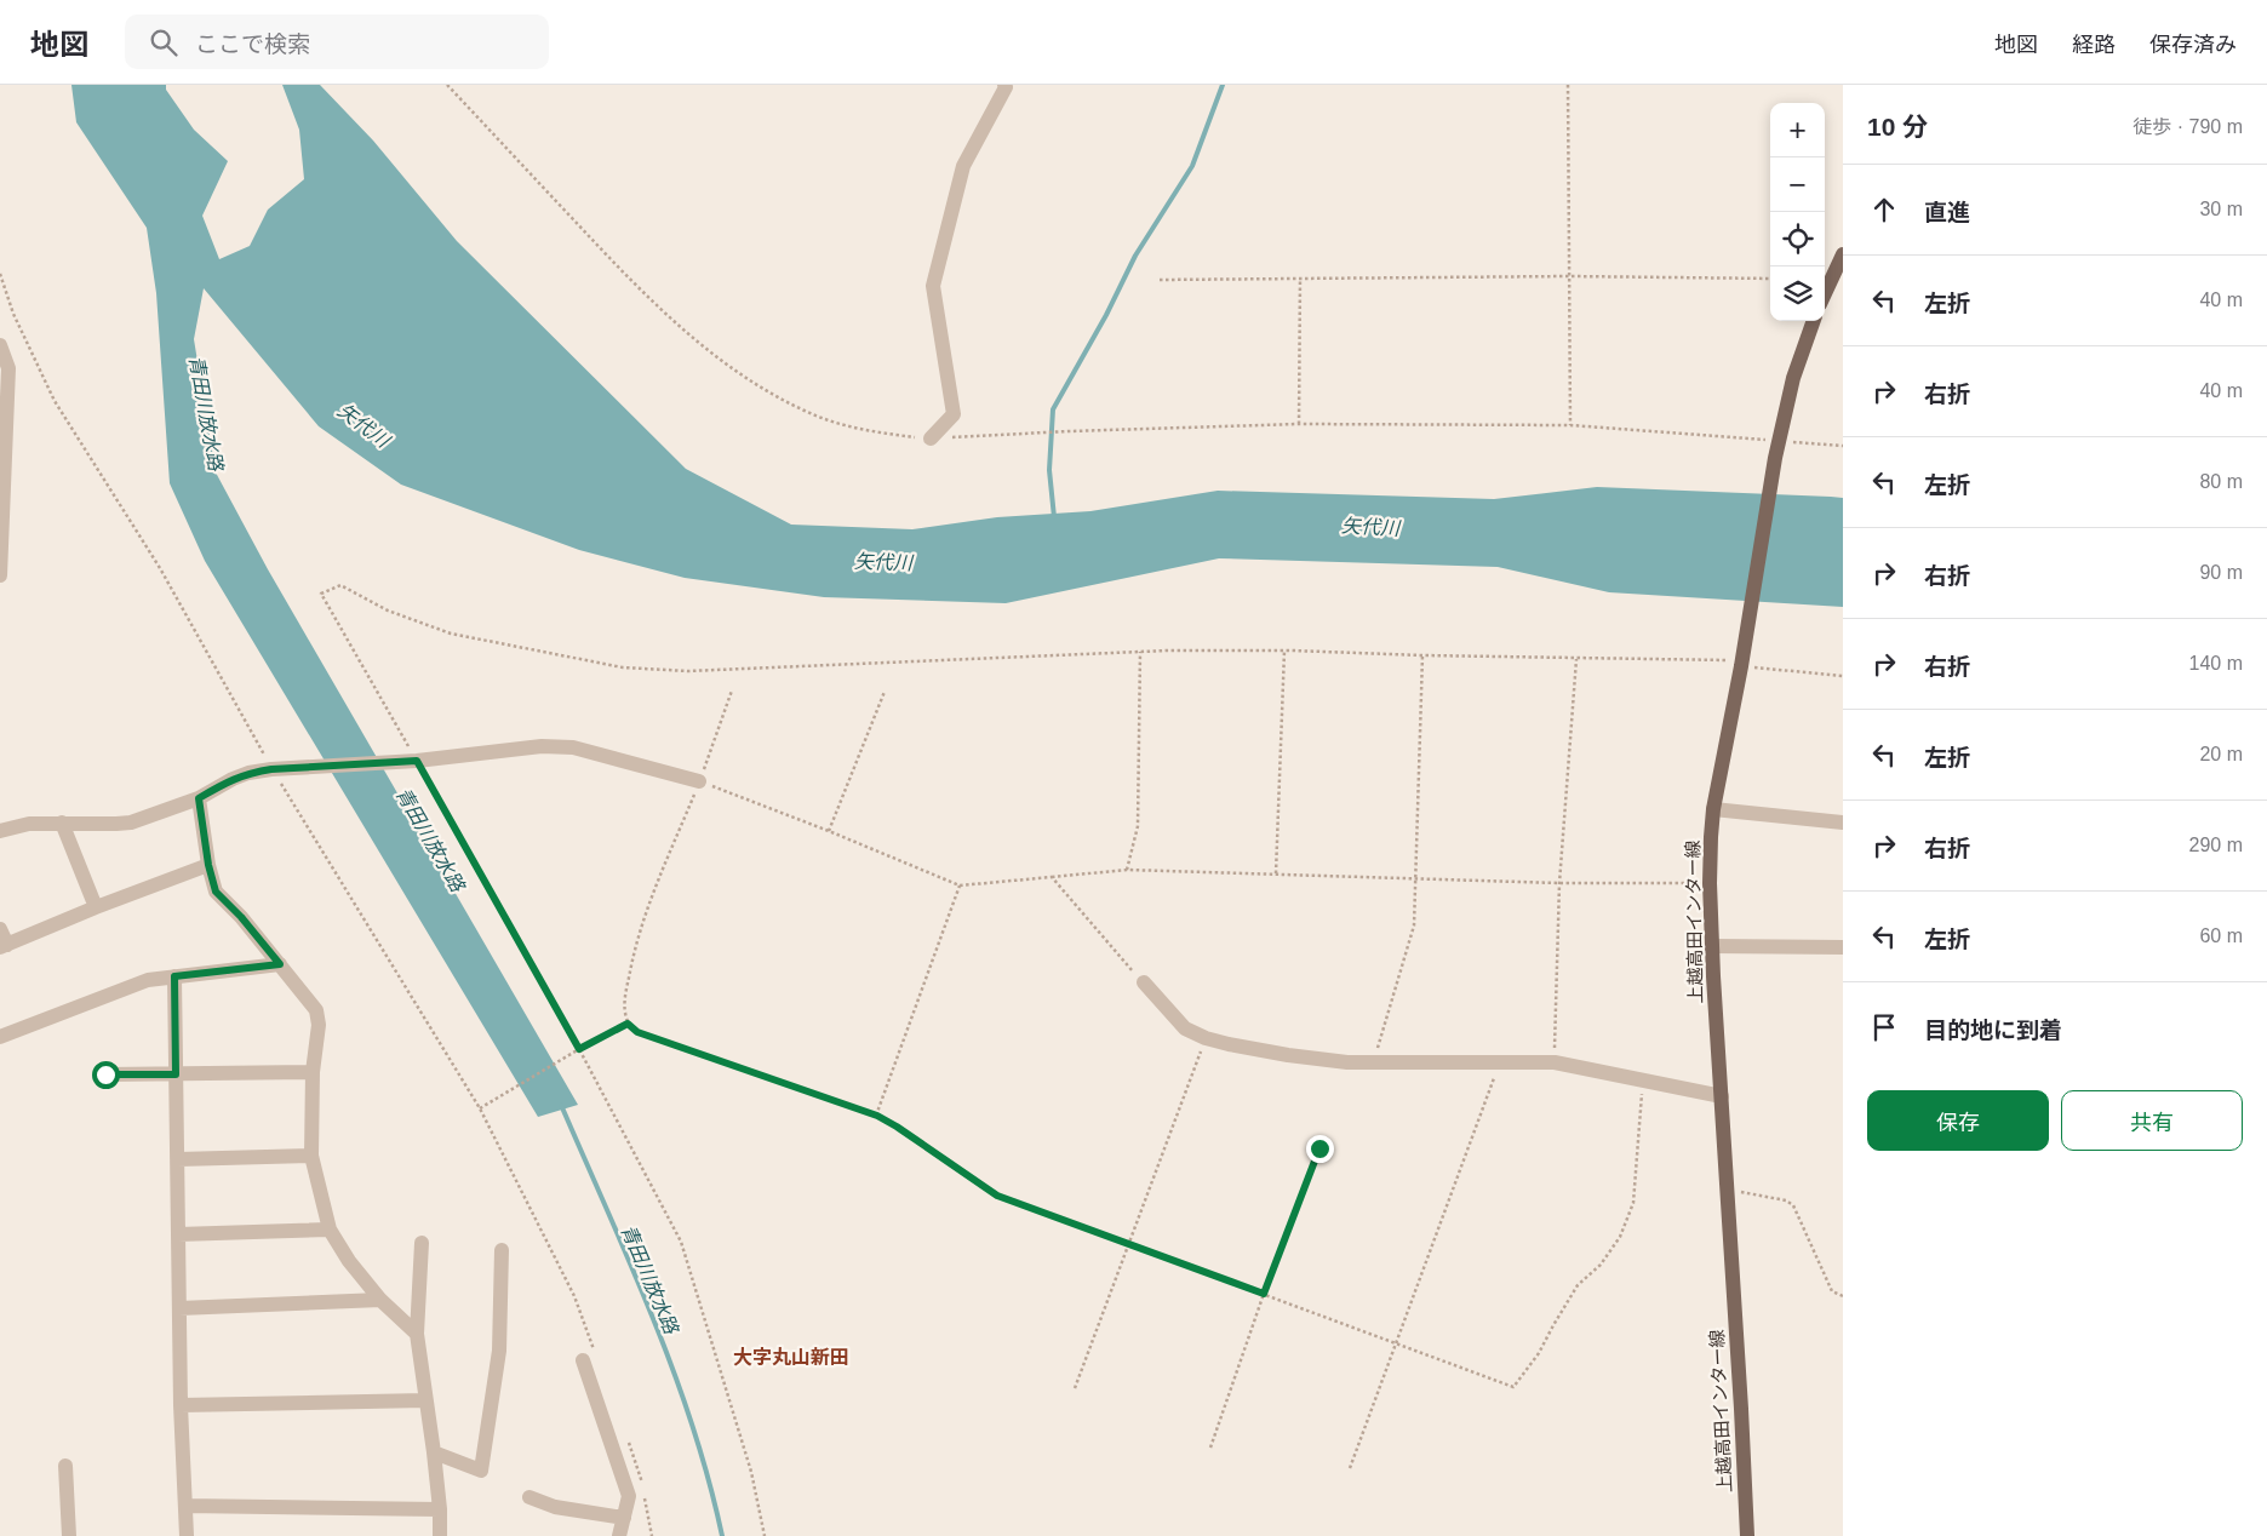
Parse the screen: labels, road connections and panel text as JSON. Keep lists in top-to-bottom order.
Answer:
{
  "streets": {
    "main road": ["上越高田インター線"]
  },
  "districts": ["大字丸山新田"],
  "water": ["青田川放水路", "矢代川"],
  "page": {
    "header": "地図",
    "search": "ここで検索",
    "nav": ["地図", "経路", "保存済み"],
    "heading": ["10 分", "徒歩 · 790 m"],
    "map_buttons": ["+", "−"],
    "list": [
      ["直進", "30 m"],
      ["左折", "40 m"],
      ["右折", "40 m"],
      ["左折", "80 m"],
      ["右折", "90 m"],
      ["右折", "140 m"],
      ["左折", "20 m"],
      ["右折", "290 m"],
      ["左折", "60 m"],
      "目的地に到着"
    ],
    "buttons": ["保存", "共有"]
  }
}
